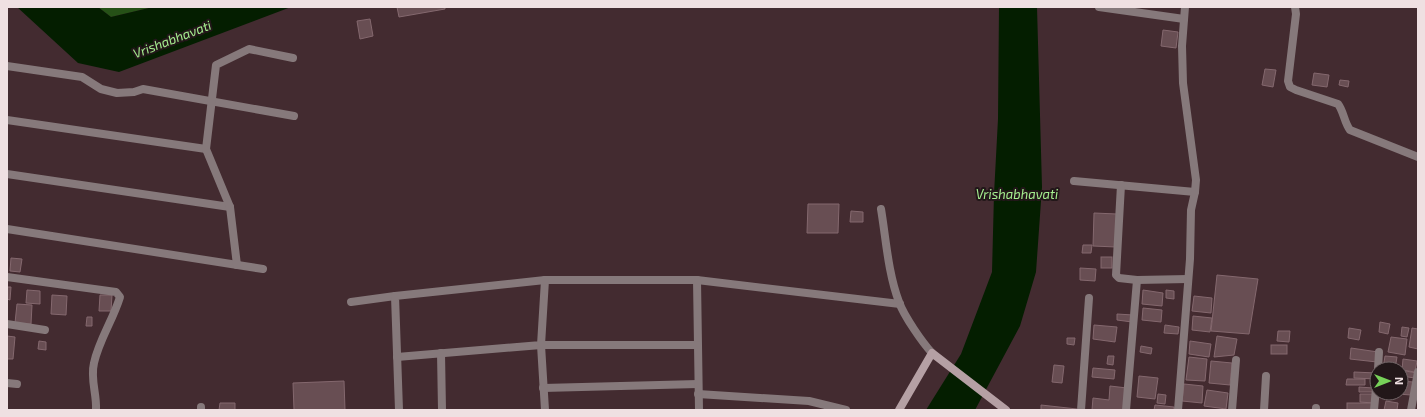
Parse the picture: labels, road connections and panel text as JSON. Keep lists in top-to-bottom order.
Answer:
{
  "water": ["Vrishabhavati"],
  "north": "right"
}
